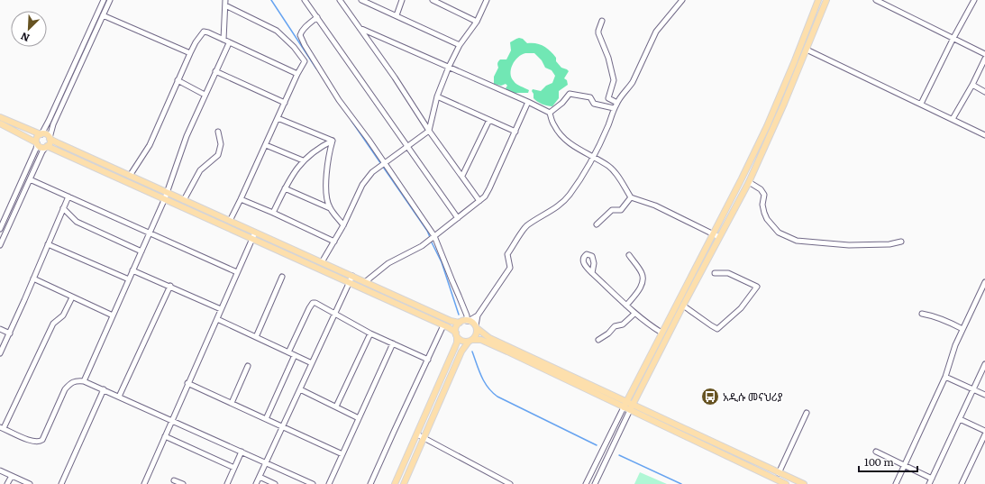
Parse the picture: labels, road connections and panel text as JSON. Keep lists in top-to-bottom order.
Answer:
{
  "places": {
    "bus stop": ["አዲሱ መናህሪያ"]
  },
  "scale_bar": "100 m",
  "north": "bottom left"
}
